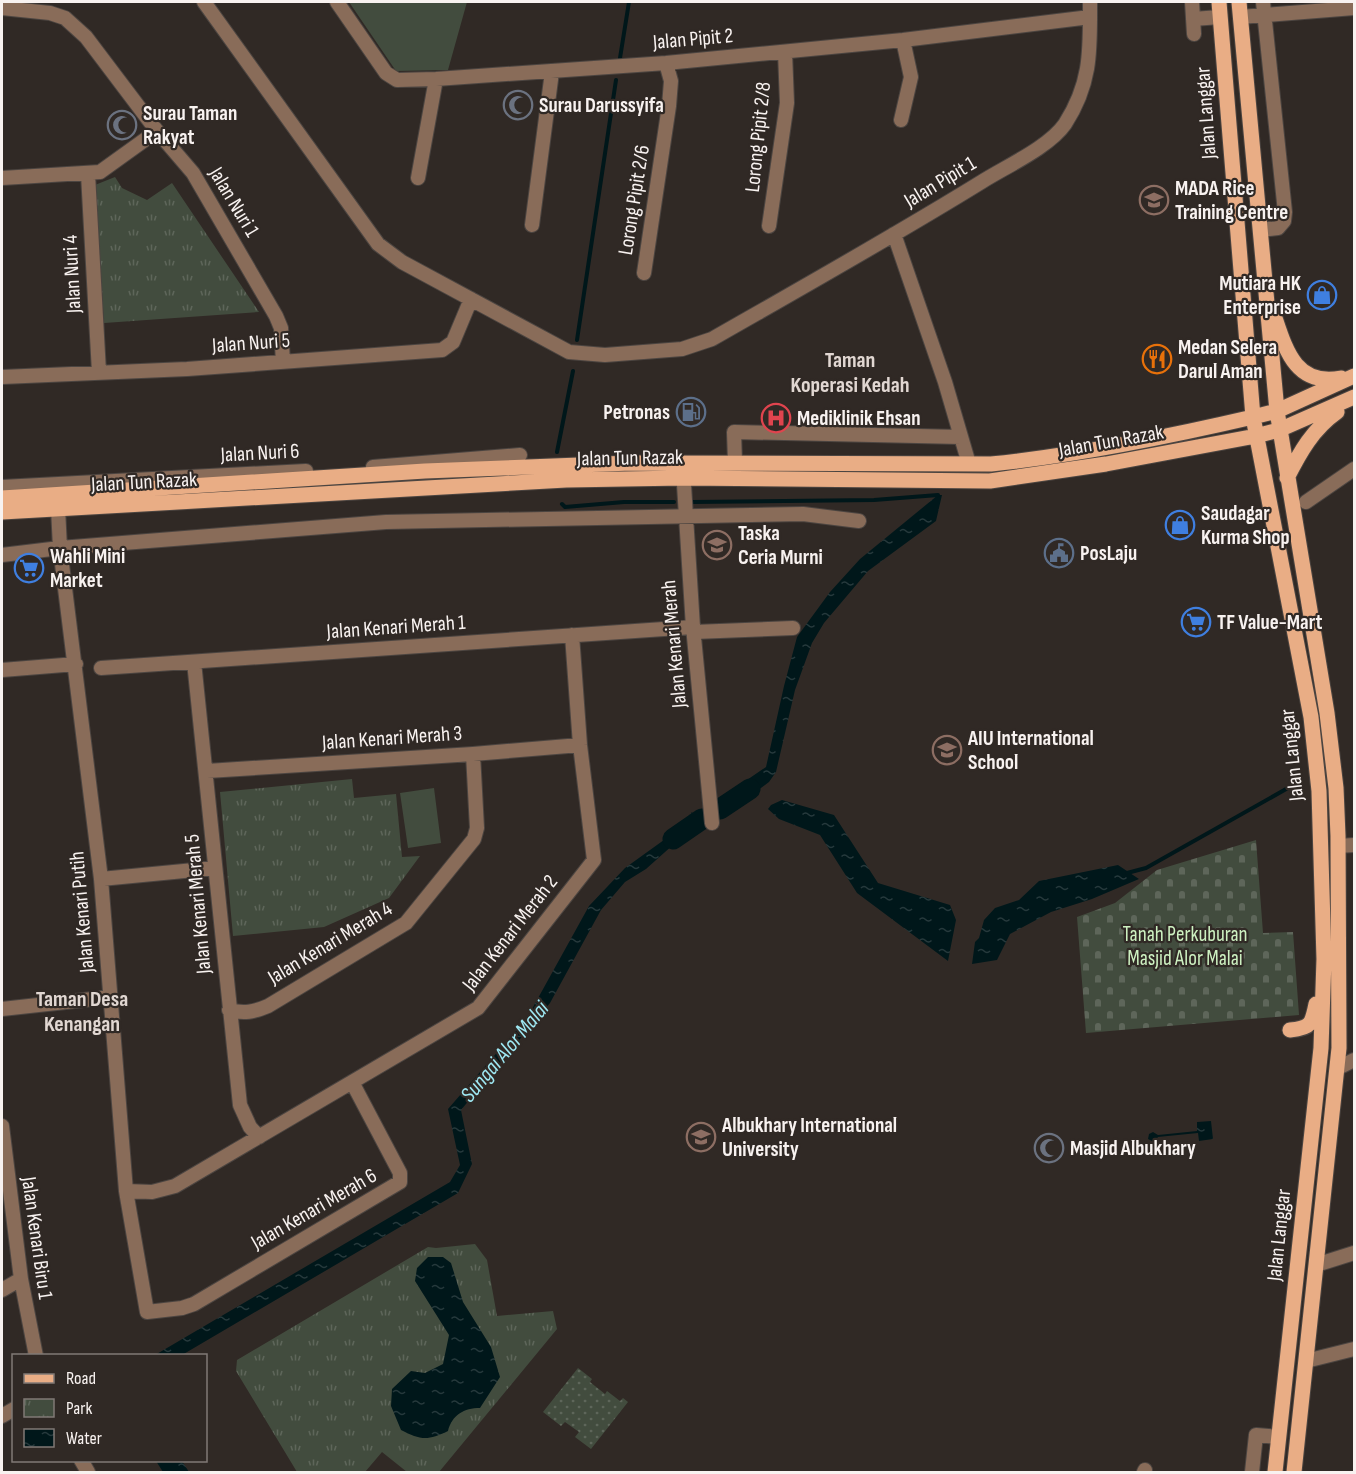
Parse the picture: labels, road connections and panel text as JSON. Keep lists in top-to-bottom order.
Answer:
{
  "streets": {
    "main road": ["Jalan Langgar", "Jalan Tun Razak"],
    "street": [
      "Jalan Pipit 2",
      "Lorong Pipit 2/8",
      "Jalan Pipit 1",
      "Lorong Pipit 2/6",
      "Jalan Nuri 1",
      "Jalan Nuri 4",
      "Jalan Nuri 5",
      "Jalan Nuri 6",
      "Jalan Kenari Merah 1",
      "Jalan Kenari Merah",
      "Jalan Kenari Merah 3",
      "Jalan Kenari Merah 5",
      "Jalan Kenari Putih",
      "Jalan Kenari Merah 2",
      "Jalan Kenari Merah 4",
      "Jalan Kenari Merah 6",
      "Jalan Kenari Biru 1"
    ]
  },
  "crossings": [
    ["Jalan Pipit 2", "Lorong Pipit 2/8"],
    ["Jalan Pipit 2", "Jalan Pipit 1"],
    ["Jalan Pipit 2", "Lorong Pipit 2/6"],
    ["Jalan Langgar", "Jalan Tun Razak"],
    ["Jalan Pipit 1", "Jalan Nuri 5"],
    ["Jalan Nuri 1", "Jalan Nuri 5"],
    ["Jalan Nuri 4", "Jalan Nuri 5"],
    ["Jalan Tun Razak", "Jalan Nuri 6"],
    ["Jalan Tun Razak", "Jalan Kenari Merah"],
    ["Jalan Tun Razak", "Jalan Kenari Putih"],
    ["Jalan Kenari Merah 1", "Jalan Kenari Merah"],
    ["Jalan Kenari Merah 1", "Jalan Kenari Merah 5"],
    ["Jalan Kenari Merah 1", "Jalan Kenari Merah 2"],
    ["Jalan Kenari Merah 3", "Jalan Kenari Merah 5"],
    ["Jalan Kenari Merah 3", "Jalan Kenari Merah 2"],
    ["Jalan Kenari Merah 3", "Jalan Kenari Merah 4"],
    ["Jalan Kenari Merah 5", "Jalan Kenari Merah 2"],
    ["Jalan Kenari Merah 5", "Jalan Kenari Merah 4"],
    ["Jalan Kenari Putih", "Jalan Kenari Merah 2"],
    ["Jalan Kenari Putih", "Jalan Kenari Merah 6"],
    ["Jalan Kenari Merah 2", "Jalan Kenari Merah 6"]
  ],
  "districts": ["Taman Koperasi Kedah", "Taman Desa Kenangan"],
  "water": ["Sungai Alor Malai"],
  "parks": ["Tanah Perkuburan Masjid Alor Malai"],
  "places": {
    "mosque": ["Surau Darussyifa", "Surau Taman Rakyat", "Masjid Albukhary"],
    "school or university": [
      "MADA Rice Training Centre",
      "Taska Ceria Murni",
      "AIU International School",
      "Albukhary International University"
    ],
    "shop": ["Mutiara HK Enterprise", "Saudagar Kurma Shop"],
    "restaurant": ["Medan Selera Darul Aman"],
    "fuel station": ["Petronas"],
    "hospital": ["Mediklinik Ehsan"],
    "public building": ["PosLaju"],
    "supermarket": ["Wahli Mini Market", "TF Value-Mart"]
  },
  "legend": ["Road", "Park", "Water"]
}
